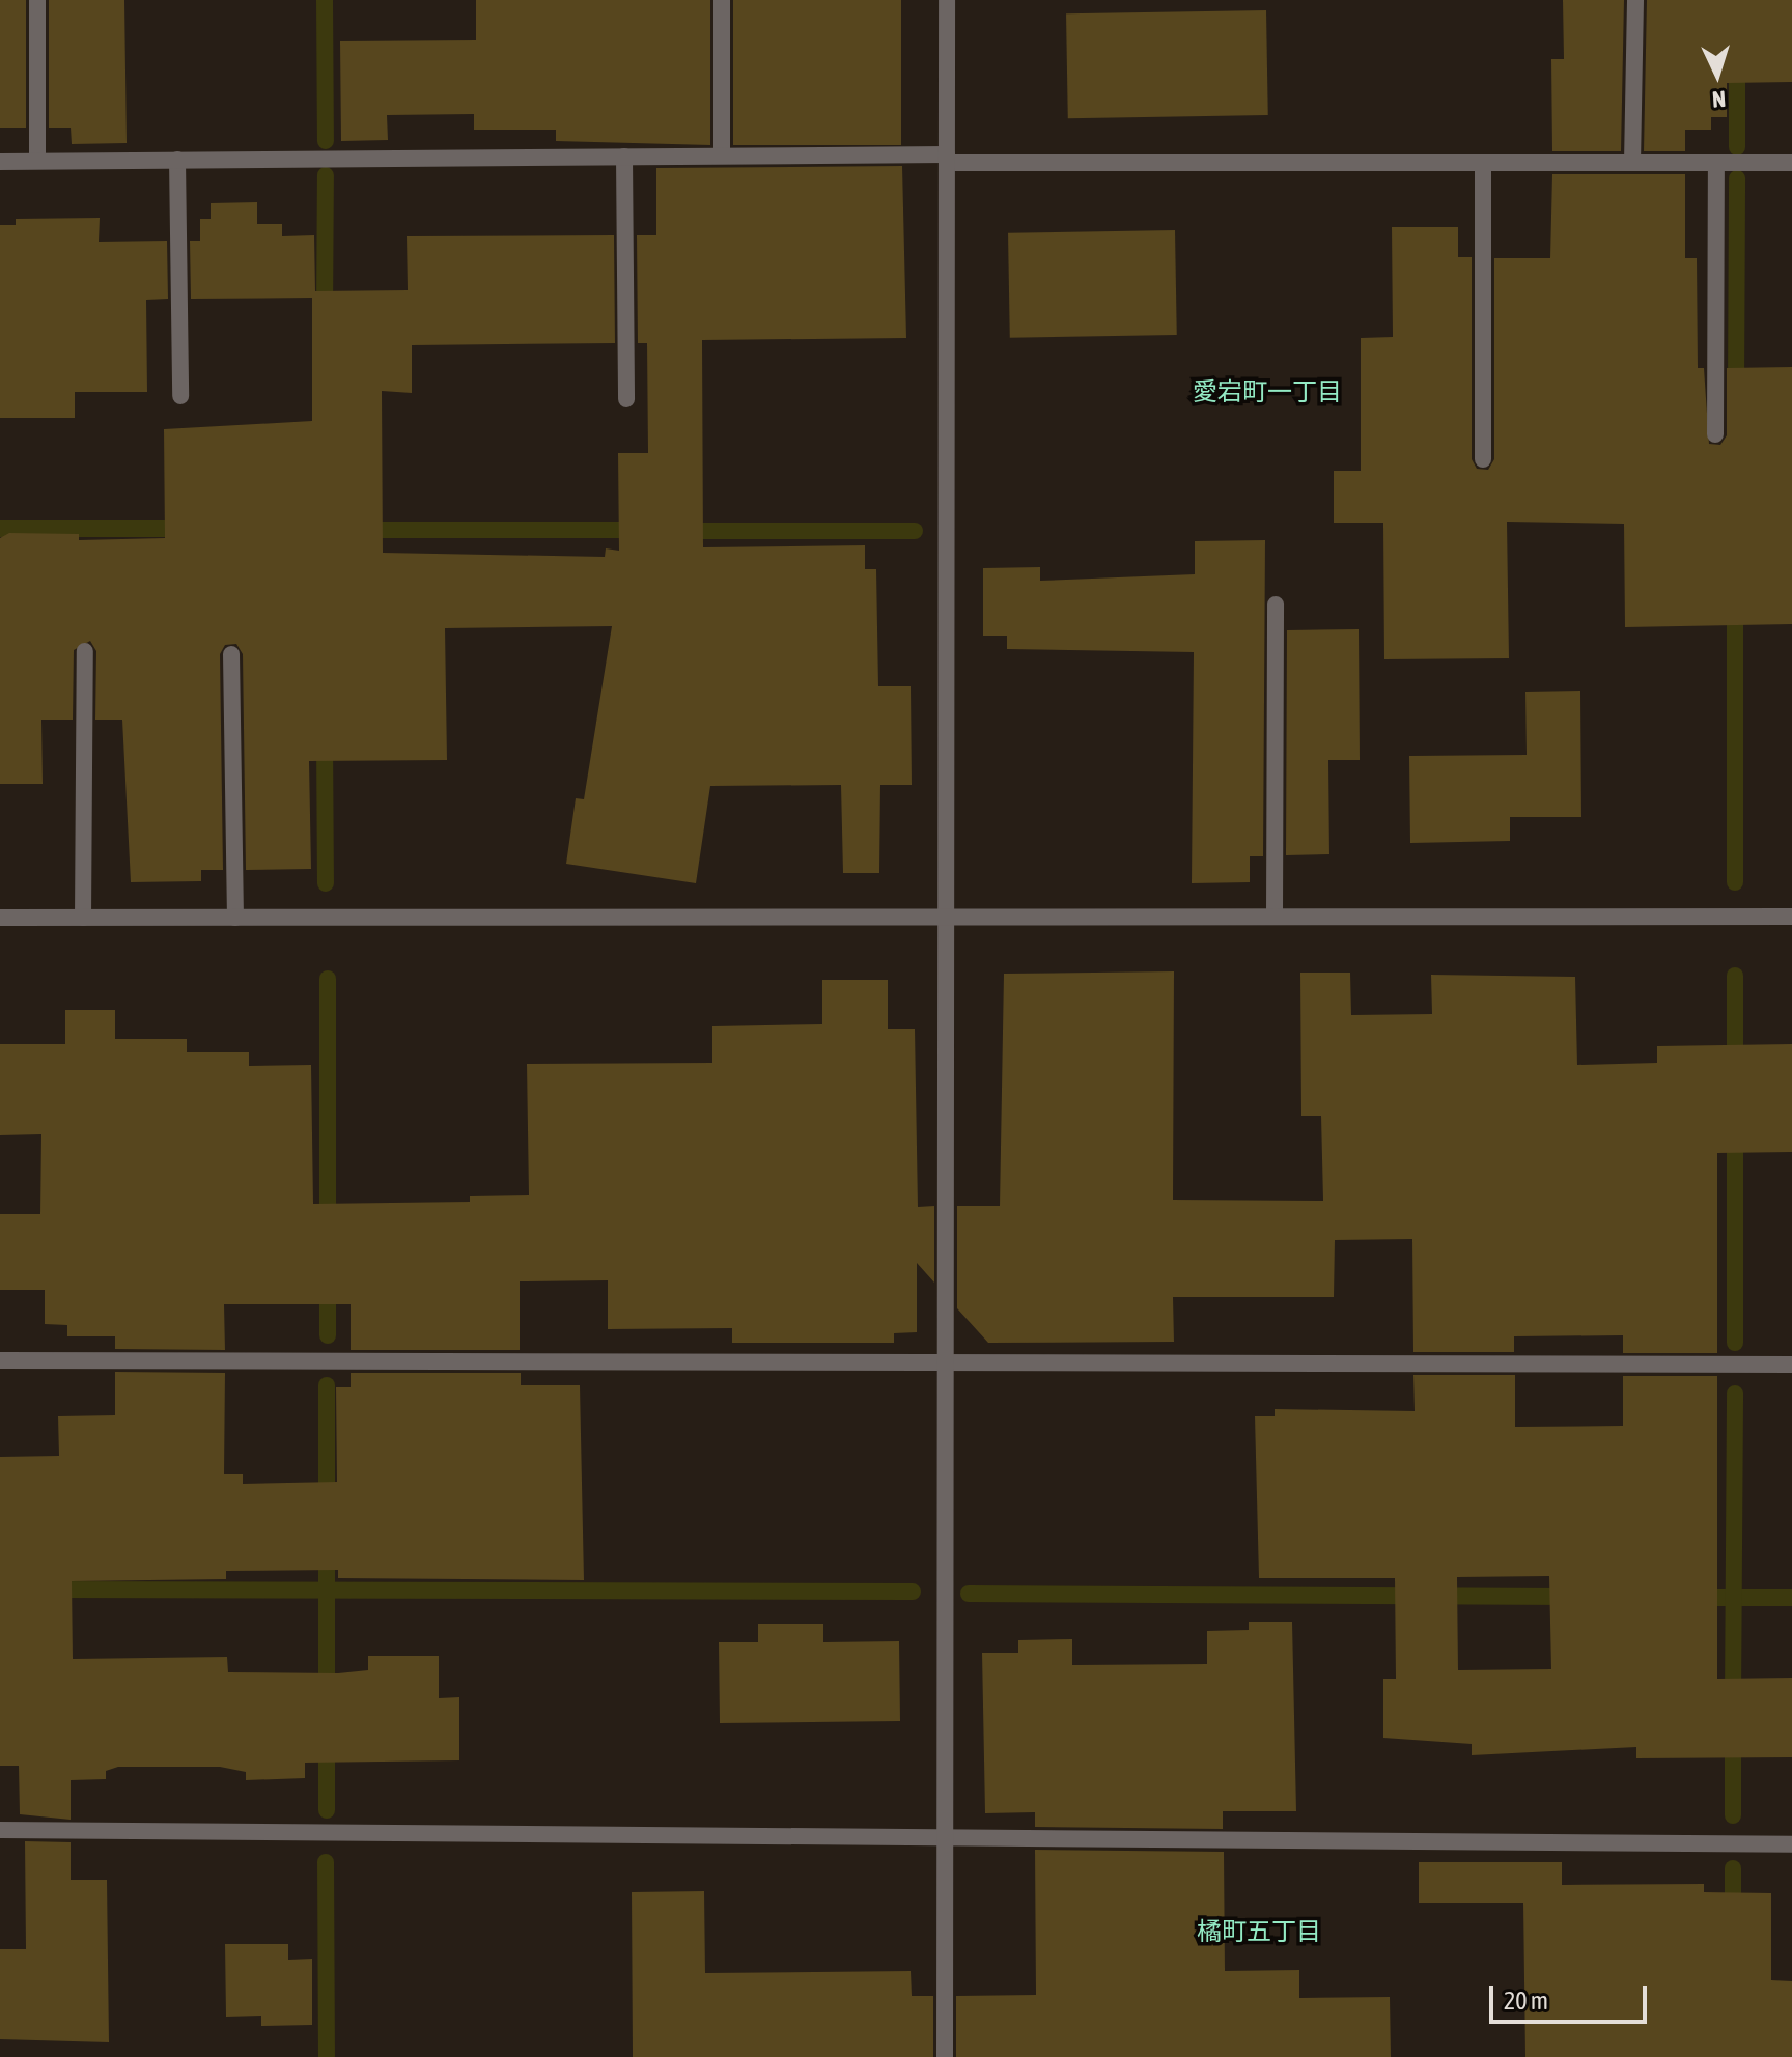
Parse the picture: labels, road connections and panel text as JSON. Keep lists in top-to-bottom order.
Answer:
{
  "districts": ["愛宕町一丁目", "橘町五丁目"],
  "scale_bar": "20 m",
  "north": "bottom"
}
